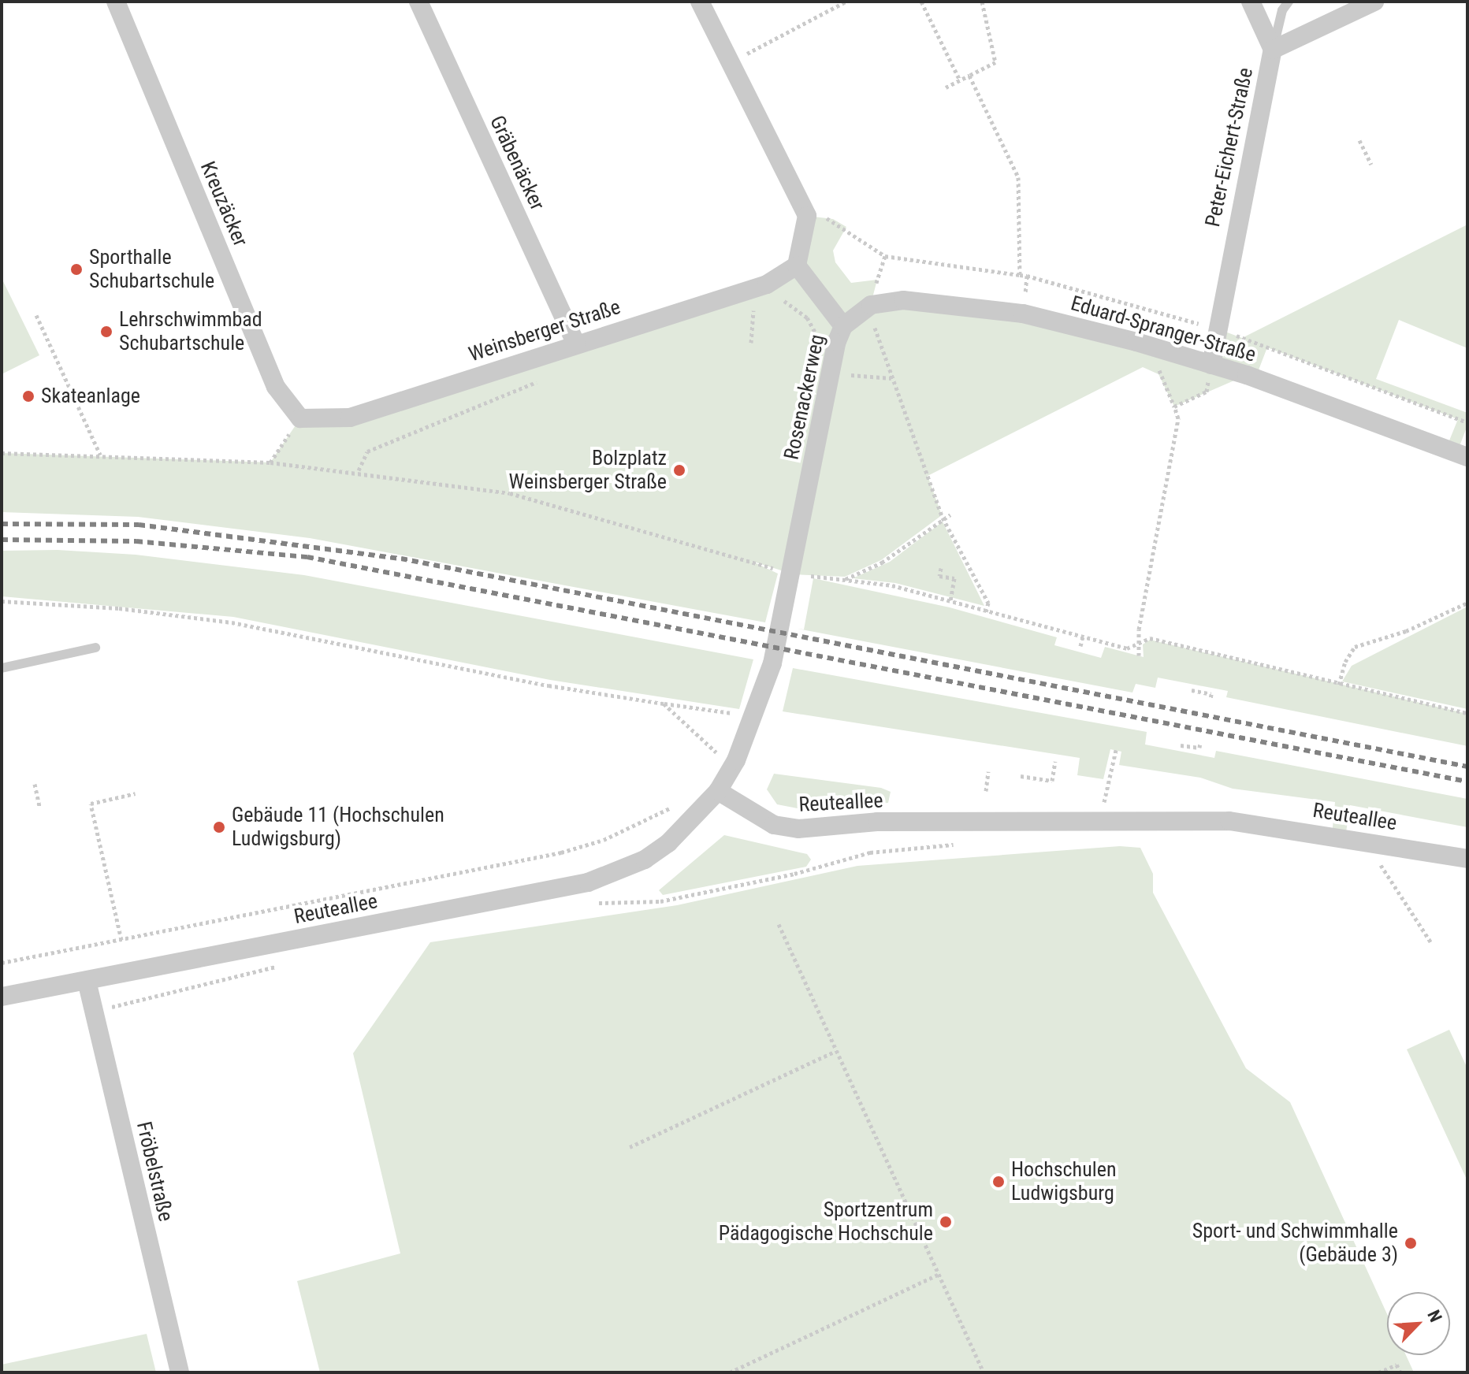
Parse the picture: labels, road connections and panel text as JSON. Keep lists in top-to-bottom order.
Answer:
{
  "streets": {
    "street": [
      "Peter-Eichert-Straße",
      "Gräbenäcker",
      "Kreuzäcker",
      "Eduard-Spranger-Straße",
      "Weinsberger Straße",
      "Rosenackerweg",
      "Reuteallee",
      "Fröbelstraße"
    ]
  },
  "crossings": [
    ["Peter-Eichert-Straße", "Eduard-Spranger-Straße"],
    ["Gräbenäcker", "Weinsberger Straße"],
    ["Kreuzäcker", "Weinsberger Straße"],
    ["Eduard-Spranger-Straße", "Rosenackerweg"],
    ["Weinsberger Straße", "Rosenackerweg"],
    ["Rosenackerweg", "Reuteallee"],
    ["Reuteallee", "Fröbelstraße"]
  ],
  "places": [
    "Sporthalle Schubartschule",
    "Lehrschwimmbad Schubartschule",
    "Skateanlage",
    "Bolzplatz Weinsberger Straße",
    "Gebäude 11 (Hochschulen Ludwigsburg)",
    "Hochschulen Ludwigsburg",
    "Sportzentrum Pädagogische Hochschule",
    "Sport- und Schwimmhalle (Gebäude 3)"
  ],
  "north": "top right"
}
